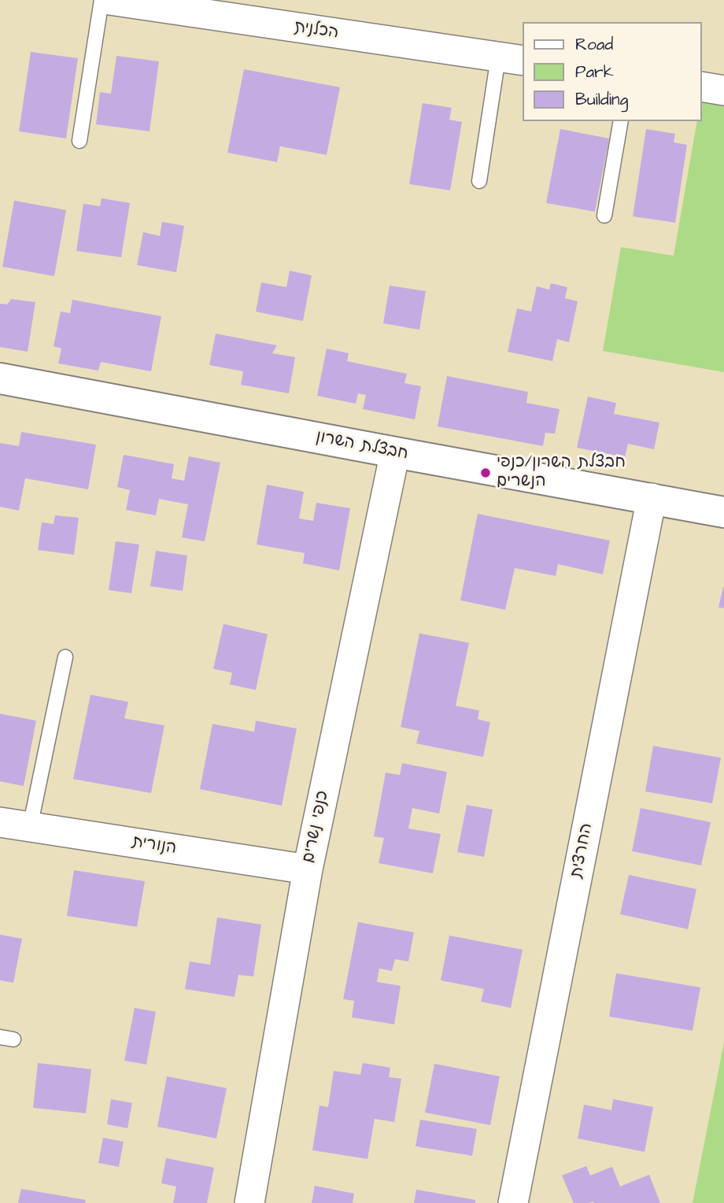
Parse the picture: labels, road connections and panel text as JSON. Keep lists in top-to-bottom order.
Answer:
{
  "streets": {
    "street": [
      "הכלנית",
      "חבצלת השרון",
      "כנפי נשרים",
      "הנורית",
      "החרצית"
    ]
  },
  "crossings": [
    ["חבצלת השרון", "כנפי נשרים"],
    ["חבצלת השרון", "החרצית"],
    ["כנפי נשרים", "הנורית"]
  ],
  "places": ["חבצלת השרון/כנפי הנשרים"],
  "legend": ["Road", "Park", "Building"]
}
